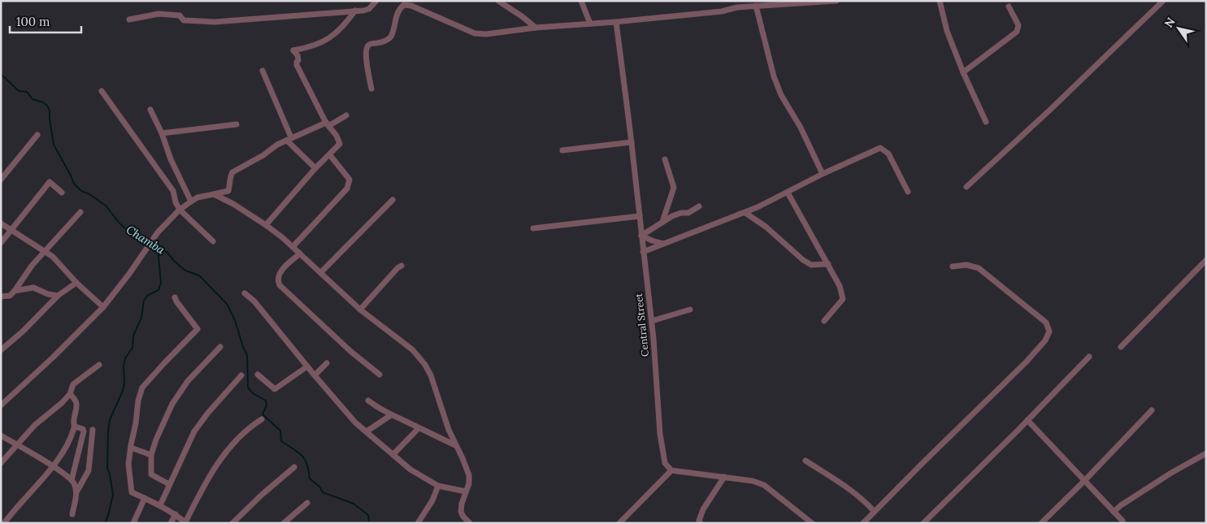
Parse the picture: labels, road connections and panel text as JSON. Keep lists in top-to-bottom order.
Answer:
{
  "streets": {
    "street": ["Central Street"]
  },
  "water": ["Chamba"],
  "scale_bar": "100 m",
  "north": "top left"
}
